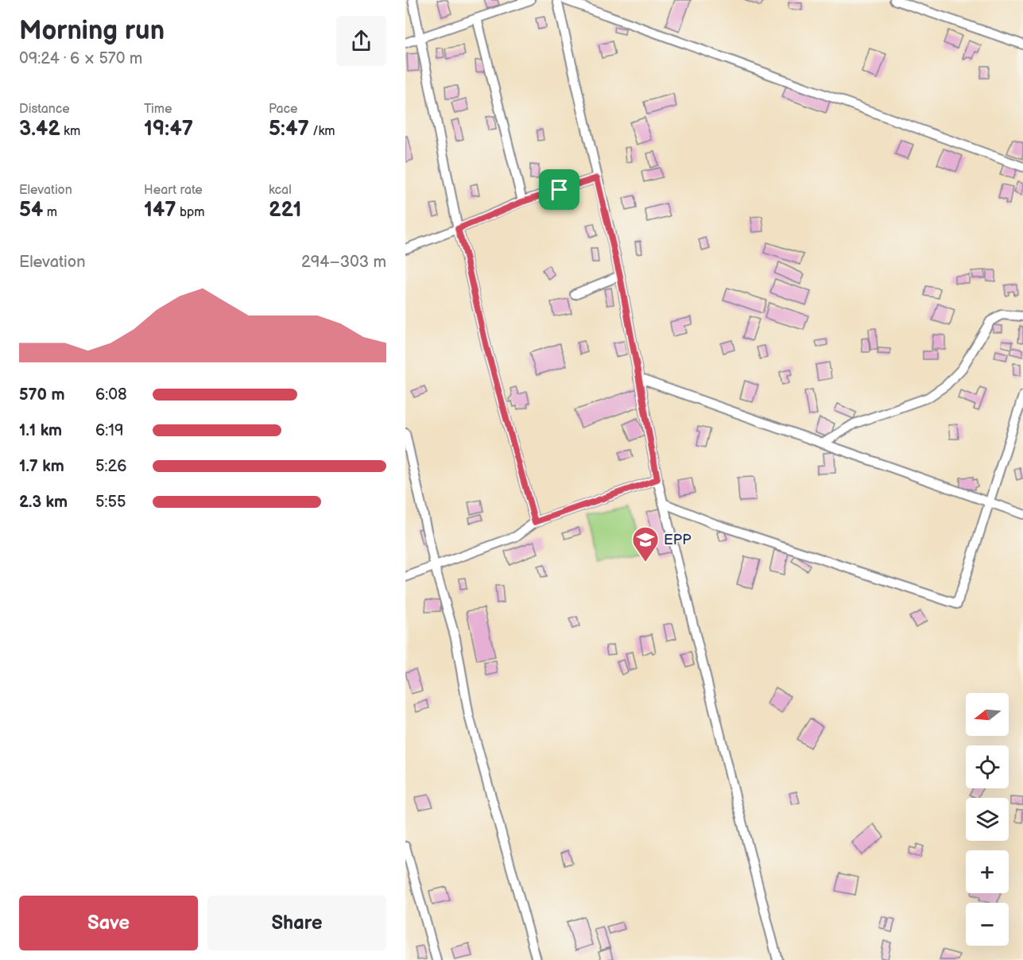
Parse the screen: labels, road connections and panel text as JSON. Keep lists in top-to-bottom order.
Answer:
{
  "places": {
    "school or university": ["EPP"]
  },
  "north": "left",
  "page": {
    "heading": ["Morning run", "09:24 · 6 × 570 m"],
    "stats": [
      ["Distance", "3.42 km"],
      ["Time", "19:47"],
      ["Pace", "5:47 /km"],
      ["Elevation", "54 m"],
      ["Heart rate", "147 bpm"],
      ["kcal", "221"]
    ],
    "chart": ["Elevation", "294–303 m"],
    "list": [
      {
        "name": "570 m",
        "note": "6:08"
      },
      {
        "name": "1.1 km",
        "note": "6:19"
      },
      {
        "name": "1.7 km",
        "note": "5:26"
      },
      {
        "name": "2.3 km",
        "note": "5:55"
      }
    ],
    "map_buttons": ["+", "−"],
    "buttons": ["Save", "Share"]
  }
}
